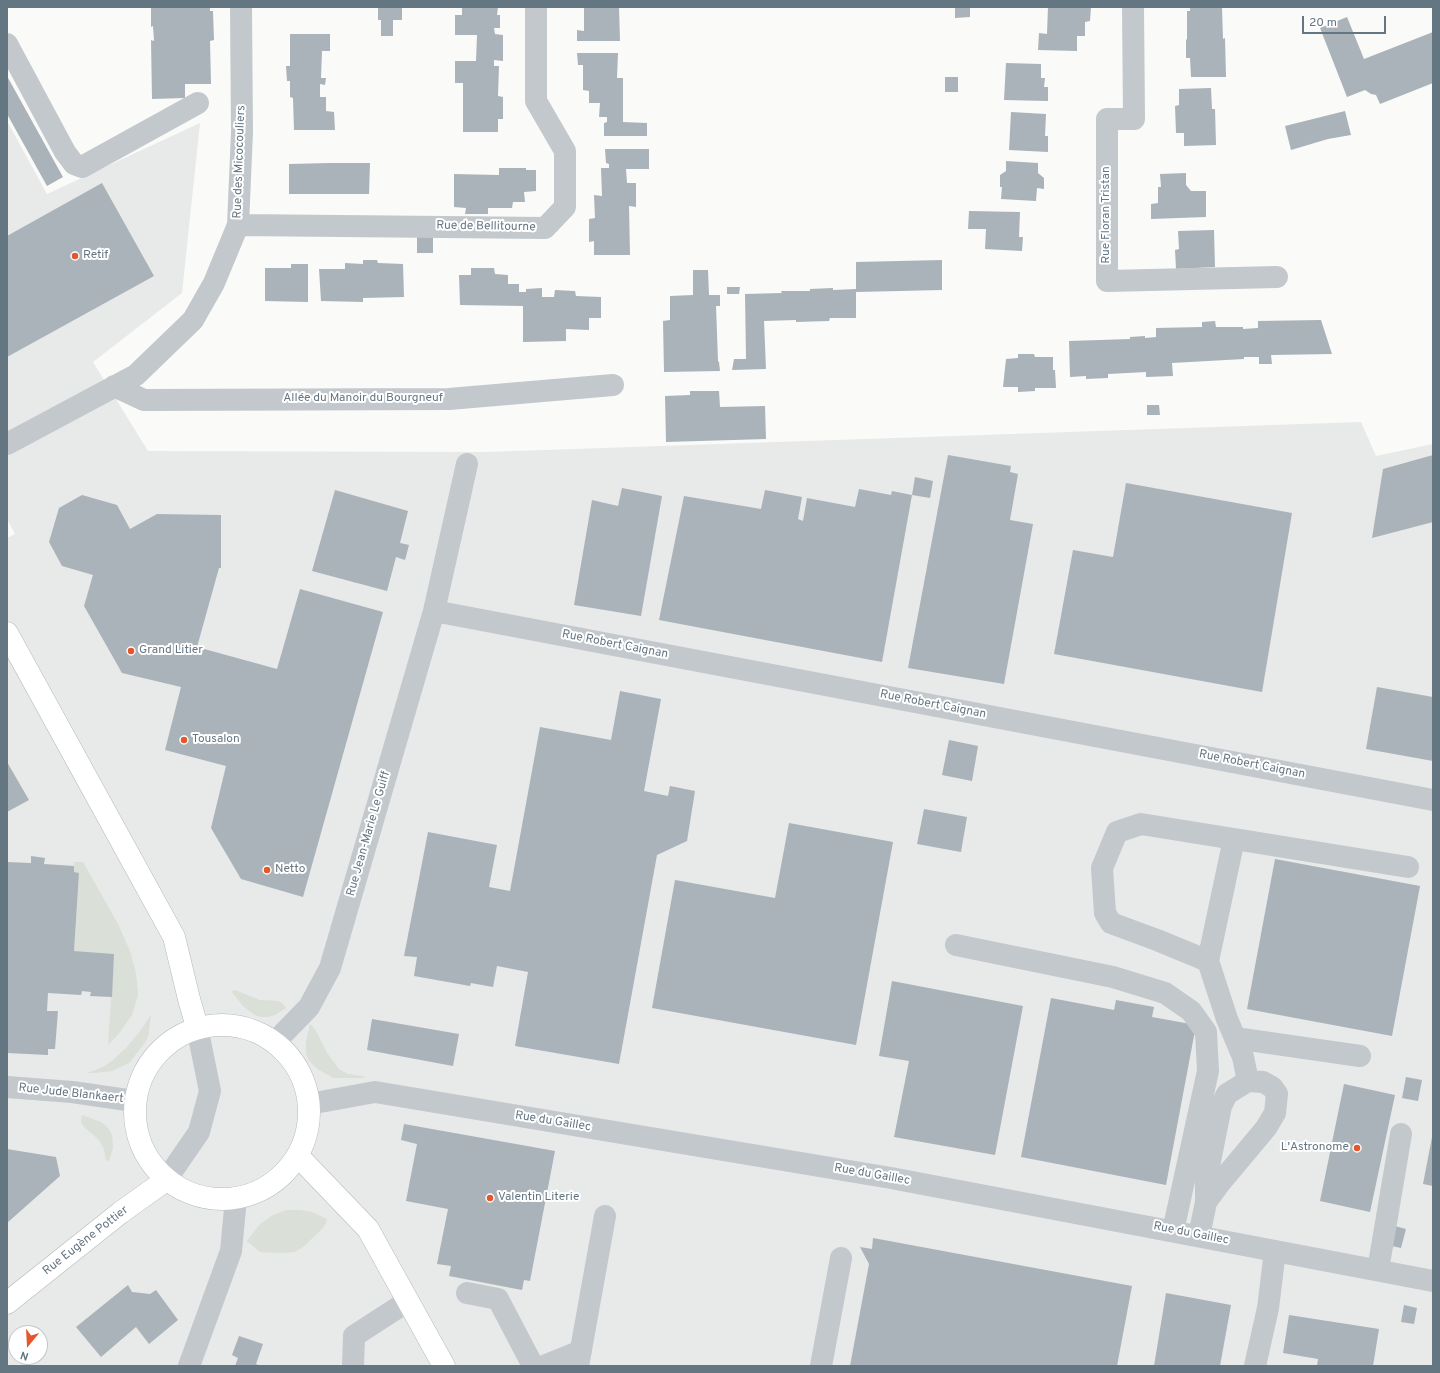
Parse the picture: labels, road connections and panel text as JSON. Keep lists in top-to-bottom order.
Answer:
{
  "streets": {
    "main road": ["Rue Eugène Pottier"],
    "street": [
      "Rue des Micocouliers",
      "Rue Floran Tristan",
      "Rue de Bellitourne",
      "Allée du Manoir du Bourgneuf",
      "Rue Robert Caignan",
      "Rue Jean-Marie Le Guiff",
      "Rue Jude Blankaert",
      "Rue du Gaillec"
    ]
  },
  "crossings": [
    ["Rue des Micocouliers", "Rue de Bellitourne"],
    ["Rue des Micocouliers", "Allée du Manoir du Bourgneuf"],
    ["Rue Robert Caignan", "Rue Jean-Marie Le Guiff"]
  ],
  "places": [
    "Retif",
    "Grand Litier",
    "Tousalon",
    "Netto",
    "L'Astronome",
    "Valentin Literie"
  ],
  "scale_bar": "20 m",
  "north": "bottom"
}
